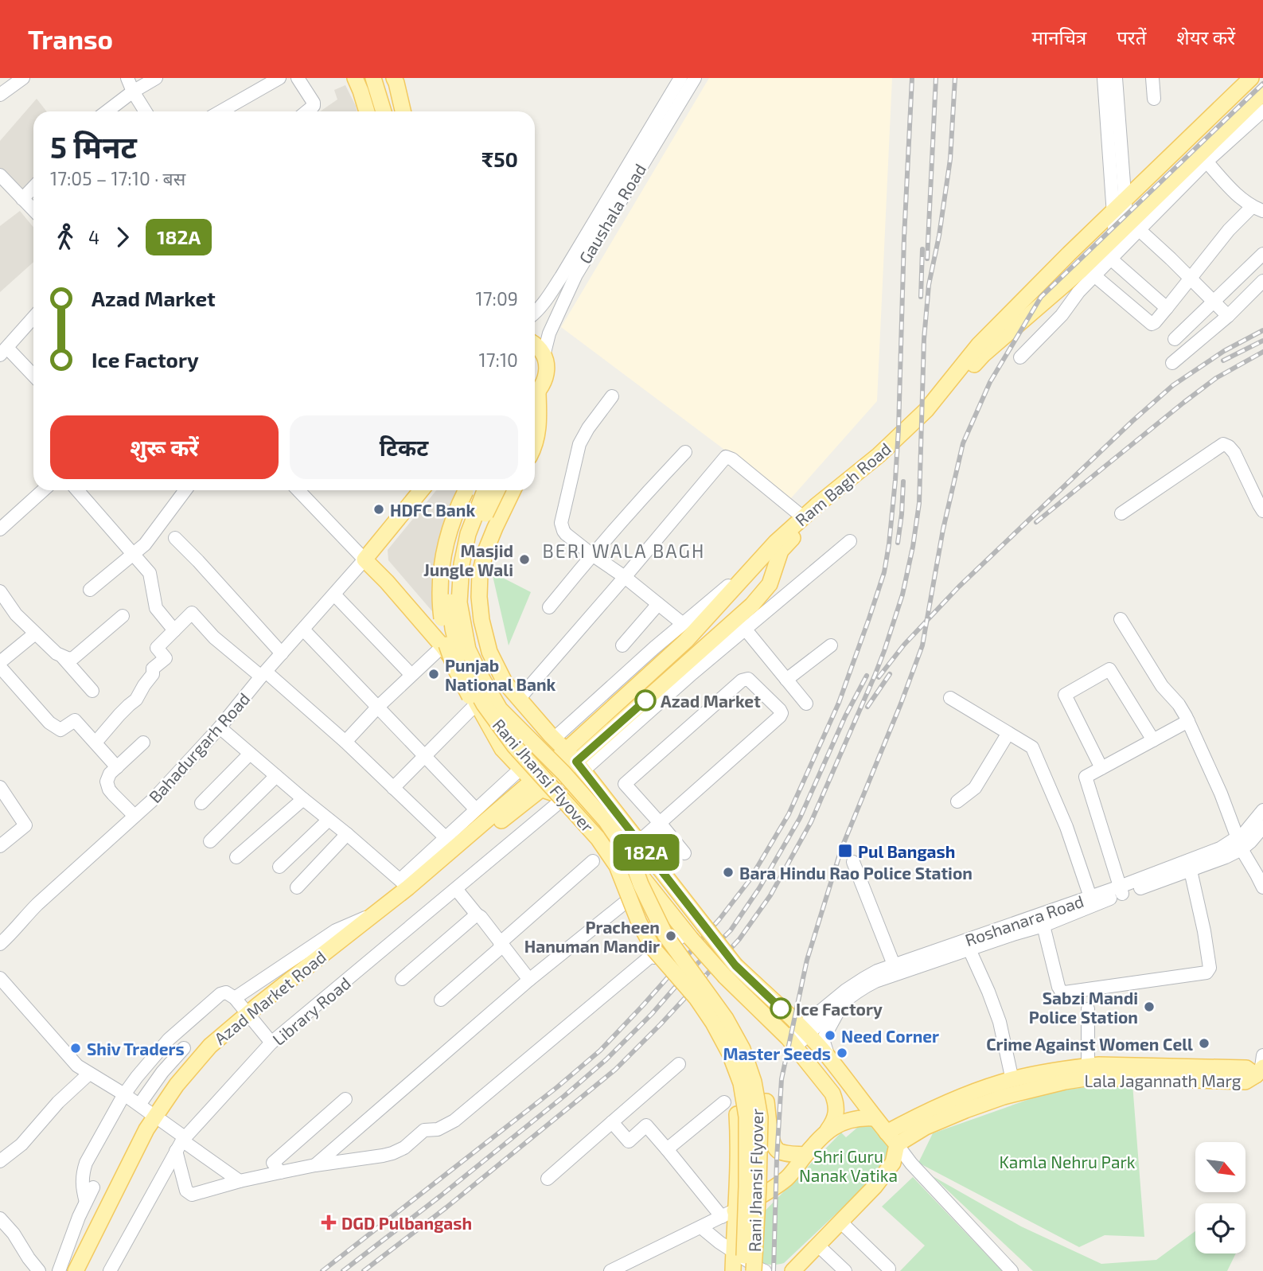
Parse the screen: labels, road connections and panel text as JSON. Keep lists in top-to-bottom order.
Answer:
{
  "streets": {
    "main road": [
      "Ram Bagh Road",
      "Rani Jhansi Flyover",
      "Azad Market Road",
      "Lala Jagannath Marg"
    ],
    "street": [
      "Gaushala Road",
      "Bahadurgarh Road",
      "Roshanara Road",
      "Library Road"
    ]
  },
  "districts": ["BERI WALA BAGH"],
  "parks": ["Shri Guru Nanak Vatika", "Kamla Nehru Park"],
  "places": {
    "other": [
      "HDFC Bank",
      "Masjid Jungle Wali",
      "Punjab National Bank",
      "Azad Market",
      "Bara Hindu Rao Police Station",
      "Pracheen Hanuman Mandir",
      "Sabzi Mandi Police Station",
      "Ice Factory",
      "Need Corner",
      "Crime Against Women Cell",
      "Shiv Traders",
      "Master Seeds"
    ],
    "transit": ["Pul Bangash"],
    "health": ["DGD Pulbangash"]
  },
  "lines": ["bus line 182A"],
  "north": "bottom right",
  "page": {
    "header": "Transo",
    "nav": ["मानचित्र", "परतें", "शेयर करें"],
    "on_map": "182A",
    "heading": ["5 मिनट", "17:05 – 17:10 · बस", "₹50"],
    "legs": ["4", "182A"],
    "list": [
      {
        "name": "Azad Market",
        "value": "17:09"
      },
      {
        "name": "Ice Factory",
        "value": "17:10"
      }
    ],
    "buttons": ["शुरू करें", "टिकट"]
  }
}
